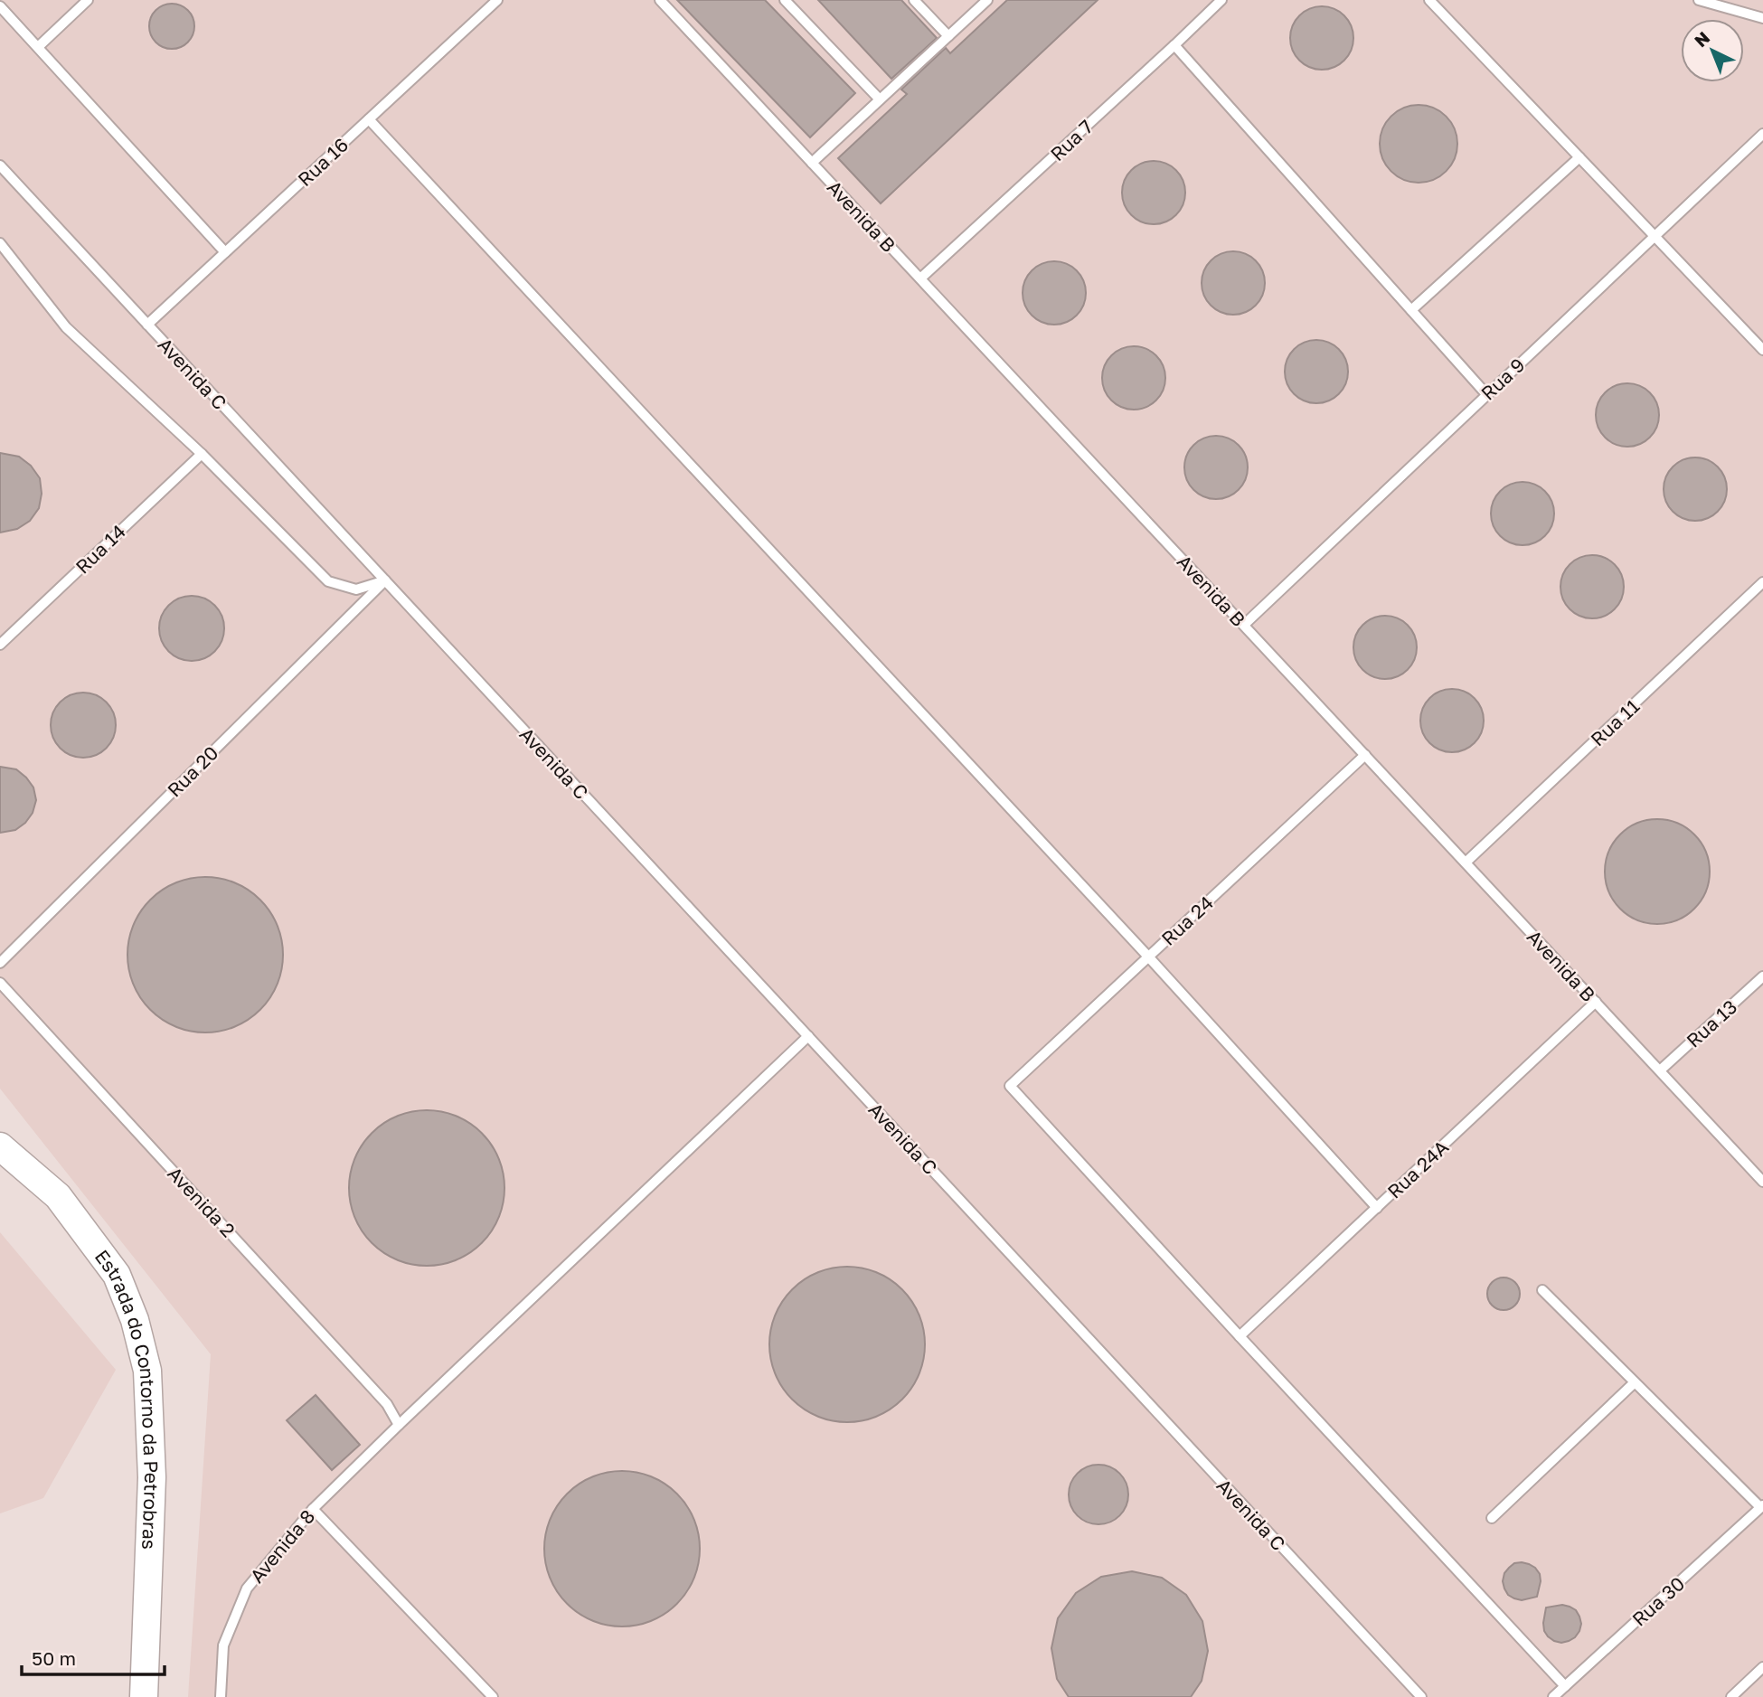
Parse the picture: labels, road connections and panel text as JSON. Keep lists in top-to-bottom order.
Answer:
{
  "streets": {
    "main road": ["Estrada do Contorno da Petrobras"],
    "lane": [
      "Rua 7",
      "Rua 16",
      "Avenida B",
      "Avenida C",
      "Rua 9",
      "Rua 14",
      "Rua 11",
      "Rua 20",
      "Rua 24",
      "Rua 13",
      "Rua 24A",
      "Avenida 2",
      "Avenida 8",
      "Rua 30"
    ]
  },
  "crossings": [
    ["Rua 7", "Avenida B"],
    ["Rua 16", "Avenida C"],
    ["Avenida B", "Rua 9"],
    ["Avenida B", "Rua 11"],
    ["Avenida B", "Rua 24"],
    ["Avenida B", "Rua 13"],
    ["Avenida B", "Rua 24A"],
    ["Avenida C", "Rua 20"],
    ["Avenida C", "Avenida 8"],
    ["Rua 24", "Rua 24A"],
    ["Avenida 2", "Avenida 8"]
  ],
  "scale_bar": "50 m",
  "north": "top left"
}
